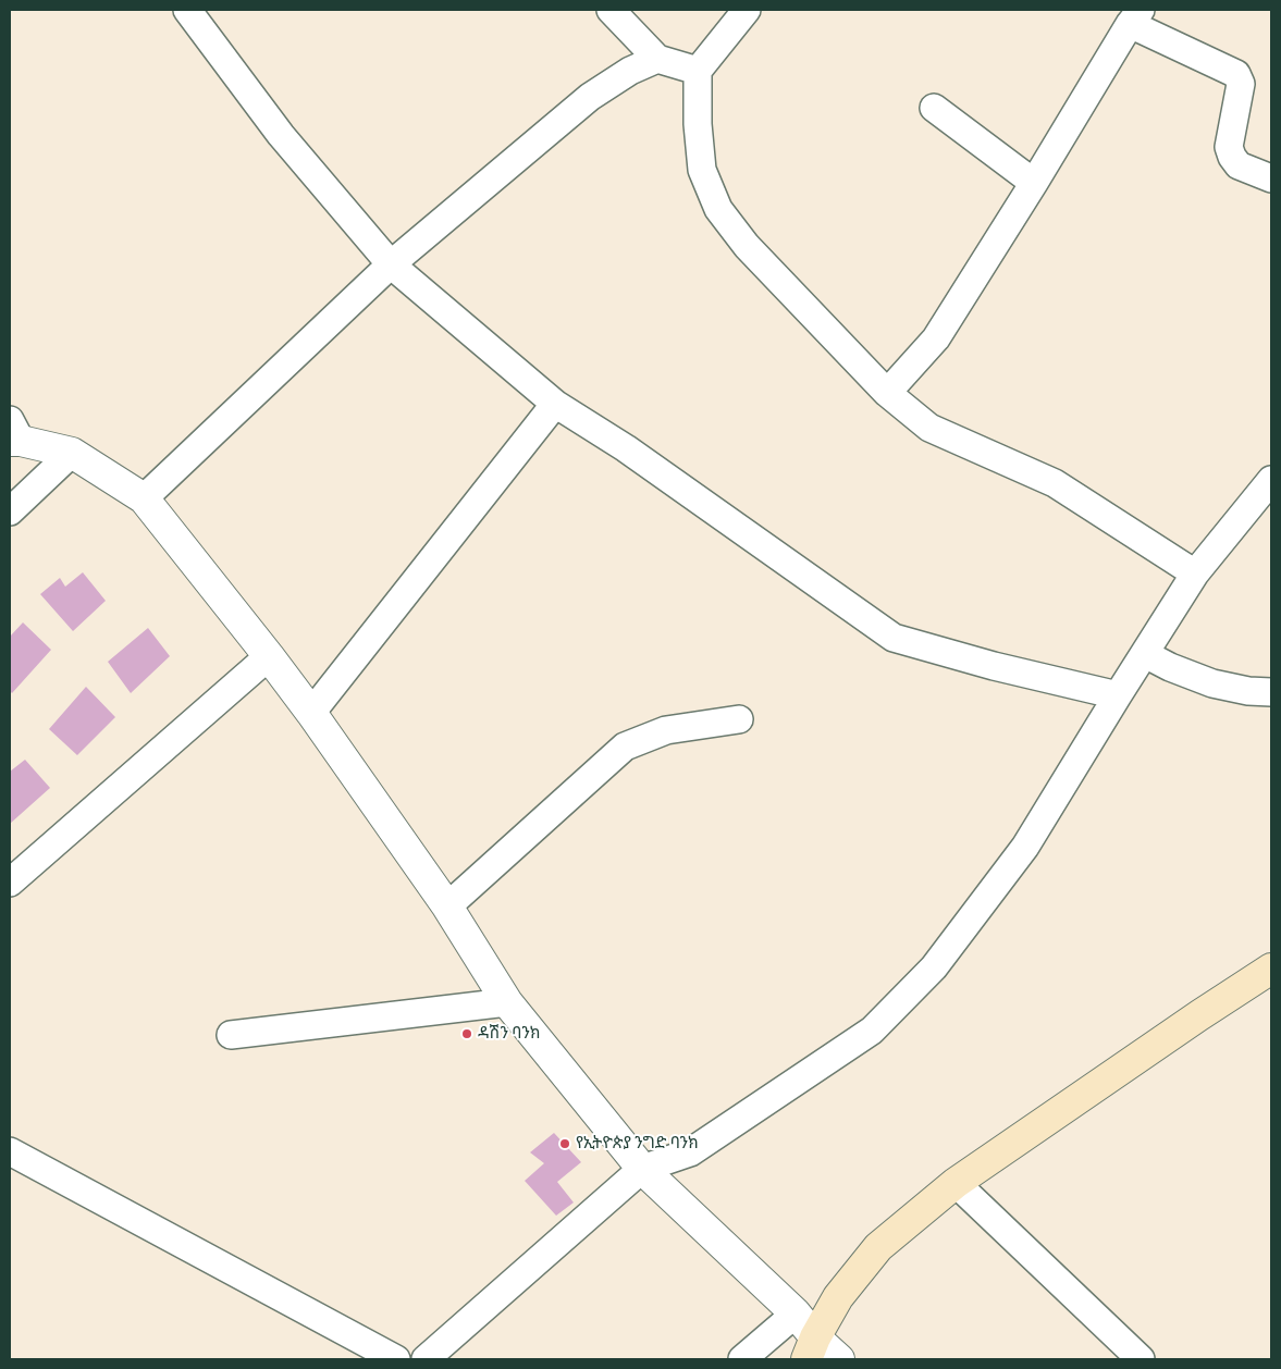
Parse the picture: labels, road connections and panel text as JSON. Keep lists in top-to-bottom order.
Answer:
{
  "places": ["ዳሽን ባንክ", "የኢትዮጵያ ንግድ ባንክ"]
}
